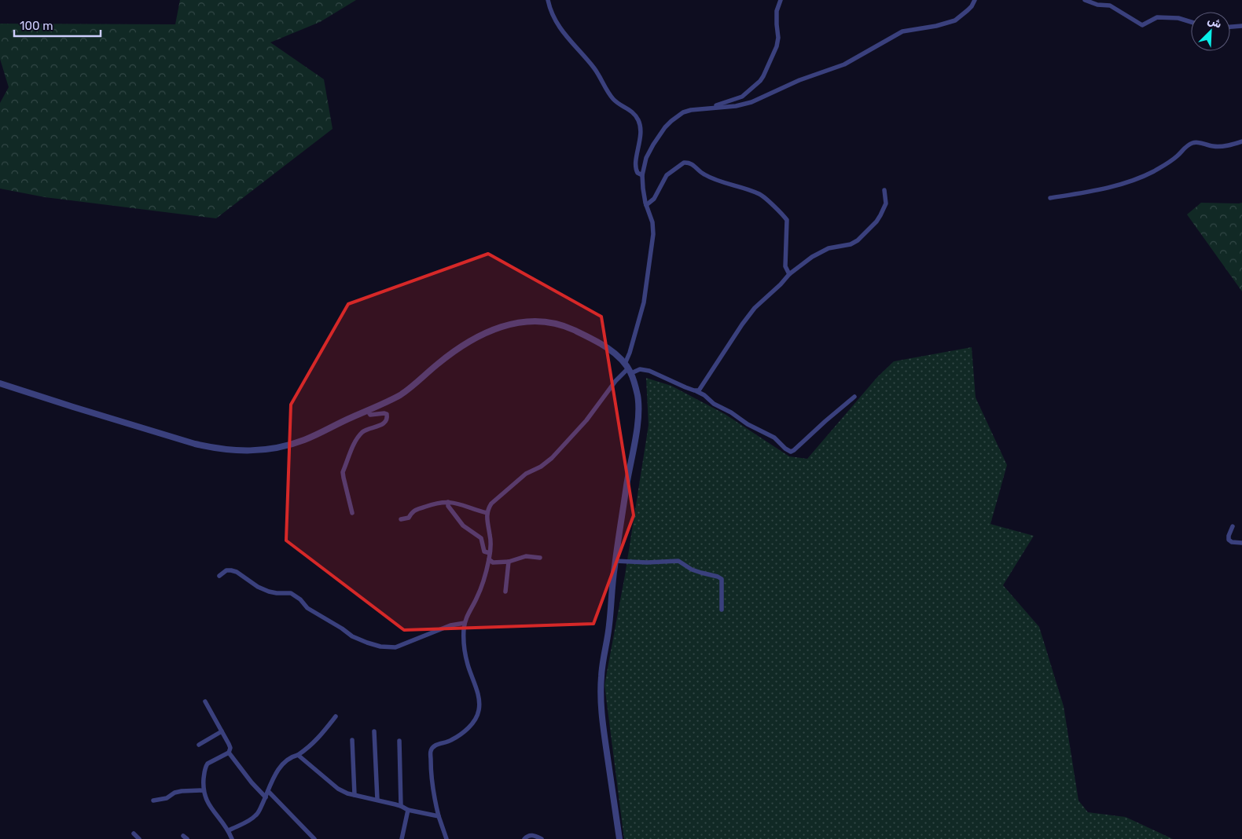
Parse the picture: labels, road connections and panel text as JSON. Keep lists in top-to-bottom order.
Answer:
{
  "scale_bar": "100 m",
  "north": "top right"
}
